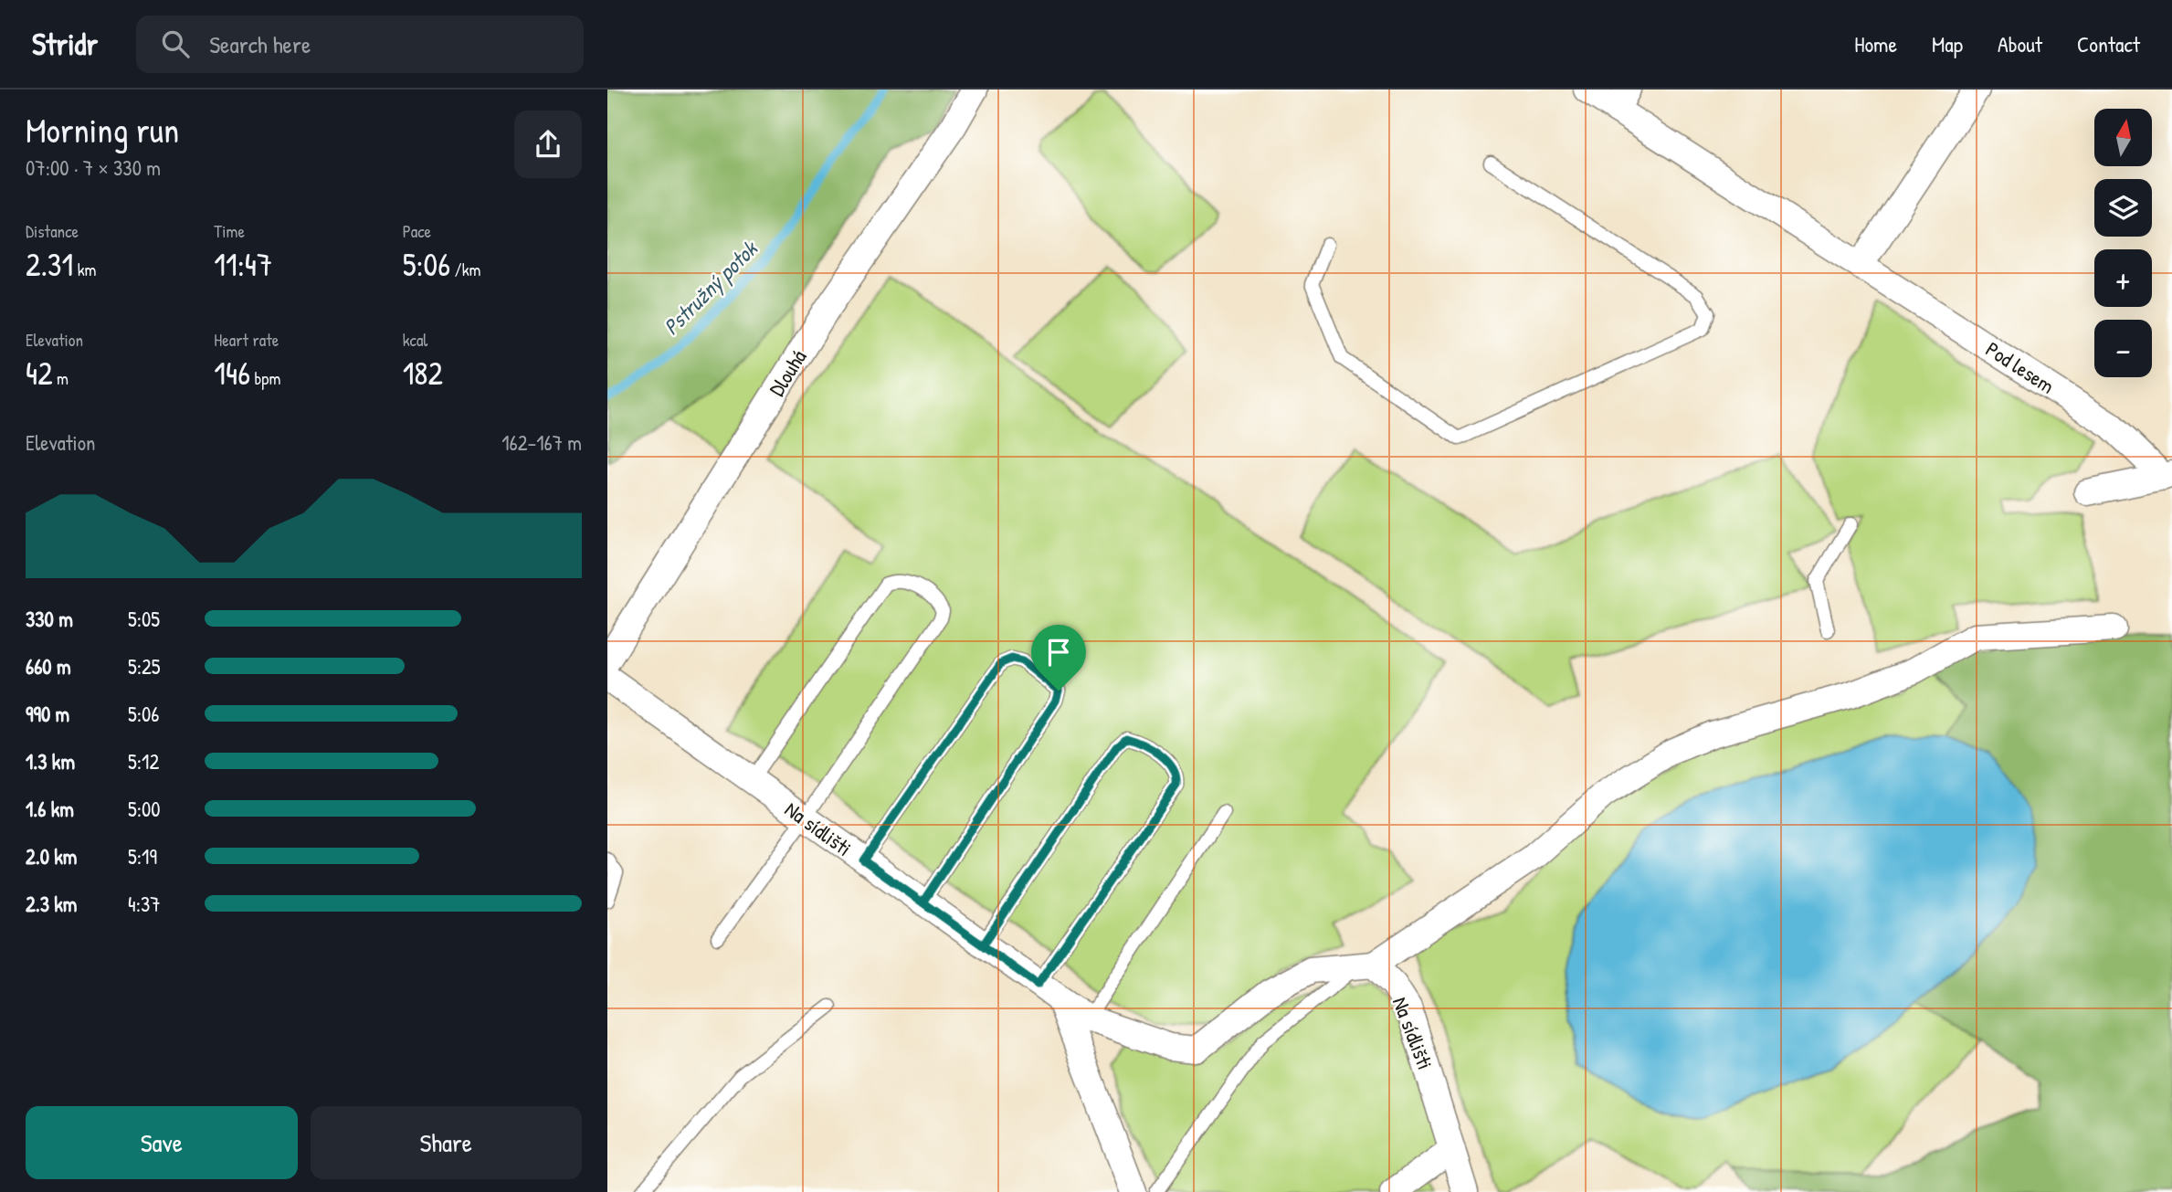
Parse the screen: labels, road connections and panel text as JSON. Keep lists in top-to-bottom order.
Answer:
{
  "streets": {
    "street": ["Pod lesem", "Dlouhá", "Na sídlišti"]
  },
  "water": ["Pstružný potok"],
  "north": "top",
  "page": {
    "header": "Stridr",
    "search": "Search here",
    "nav": [
      "Home",
      "Map",
      "About",
      "Contact"
    ],
    "heading": ["Morning run", "07:00 · 7 × 330 m"],
    "map_buttons": ["+", "−"],
    "stats": [
      ["Distance", "2.31 km"],
      ["Time", "11:47"],
      ["Pace", "5:06 /km"],
      ["Elevation", "42 m"],
      ["Heart rate", "146 bpm"],
      ["kcal", "182"]
    ],
    "chart": ["Elevation", "162–167 m"],
    "list": [
      {
        "name": "330 m",
        "note": "5:05"
      },
      {
        "name": "660 m",
        "note": "5:25"
      },
      {
        "name": "990 m",
        "note": "5:06"
      },
      {
        "name": "1.3 km",
        "note": "5:12"
      },
      {
        "name": "1.6 km",
        "note": "5:00"
      },
      {
        "name": "2.0 km",
        "note": "5:19"
      },
      {
        "name": "2.3 km",
        "note": "4:37"
      }
    ],
    "buttons": ["Save", "Share"]
  }
}
